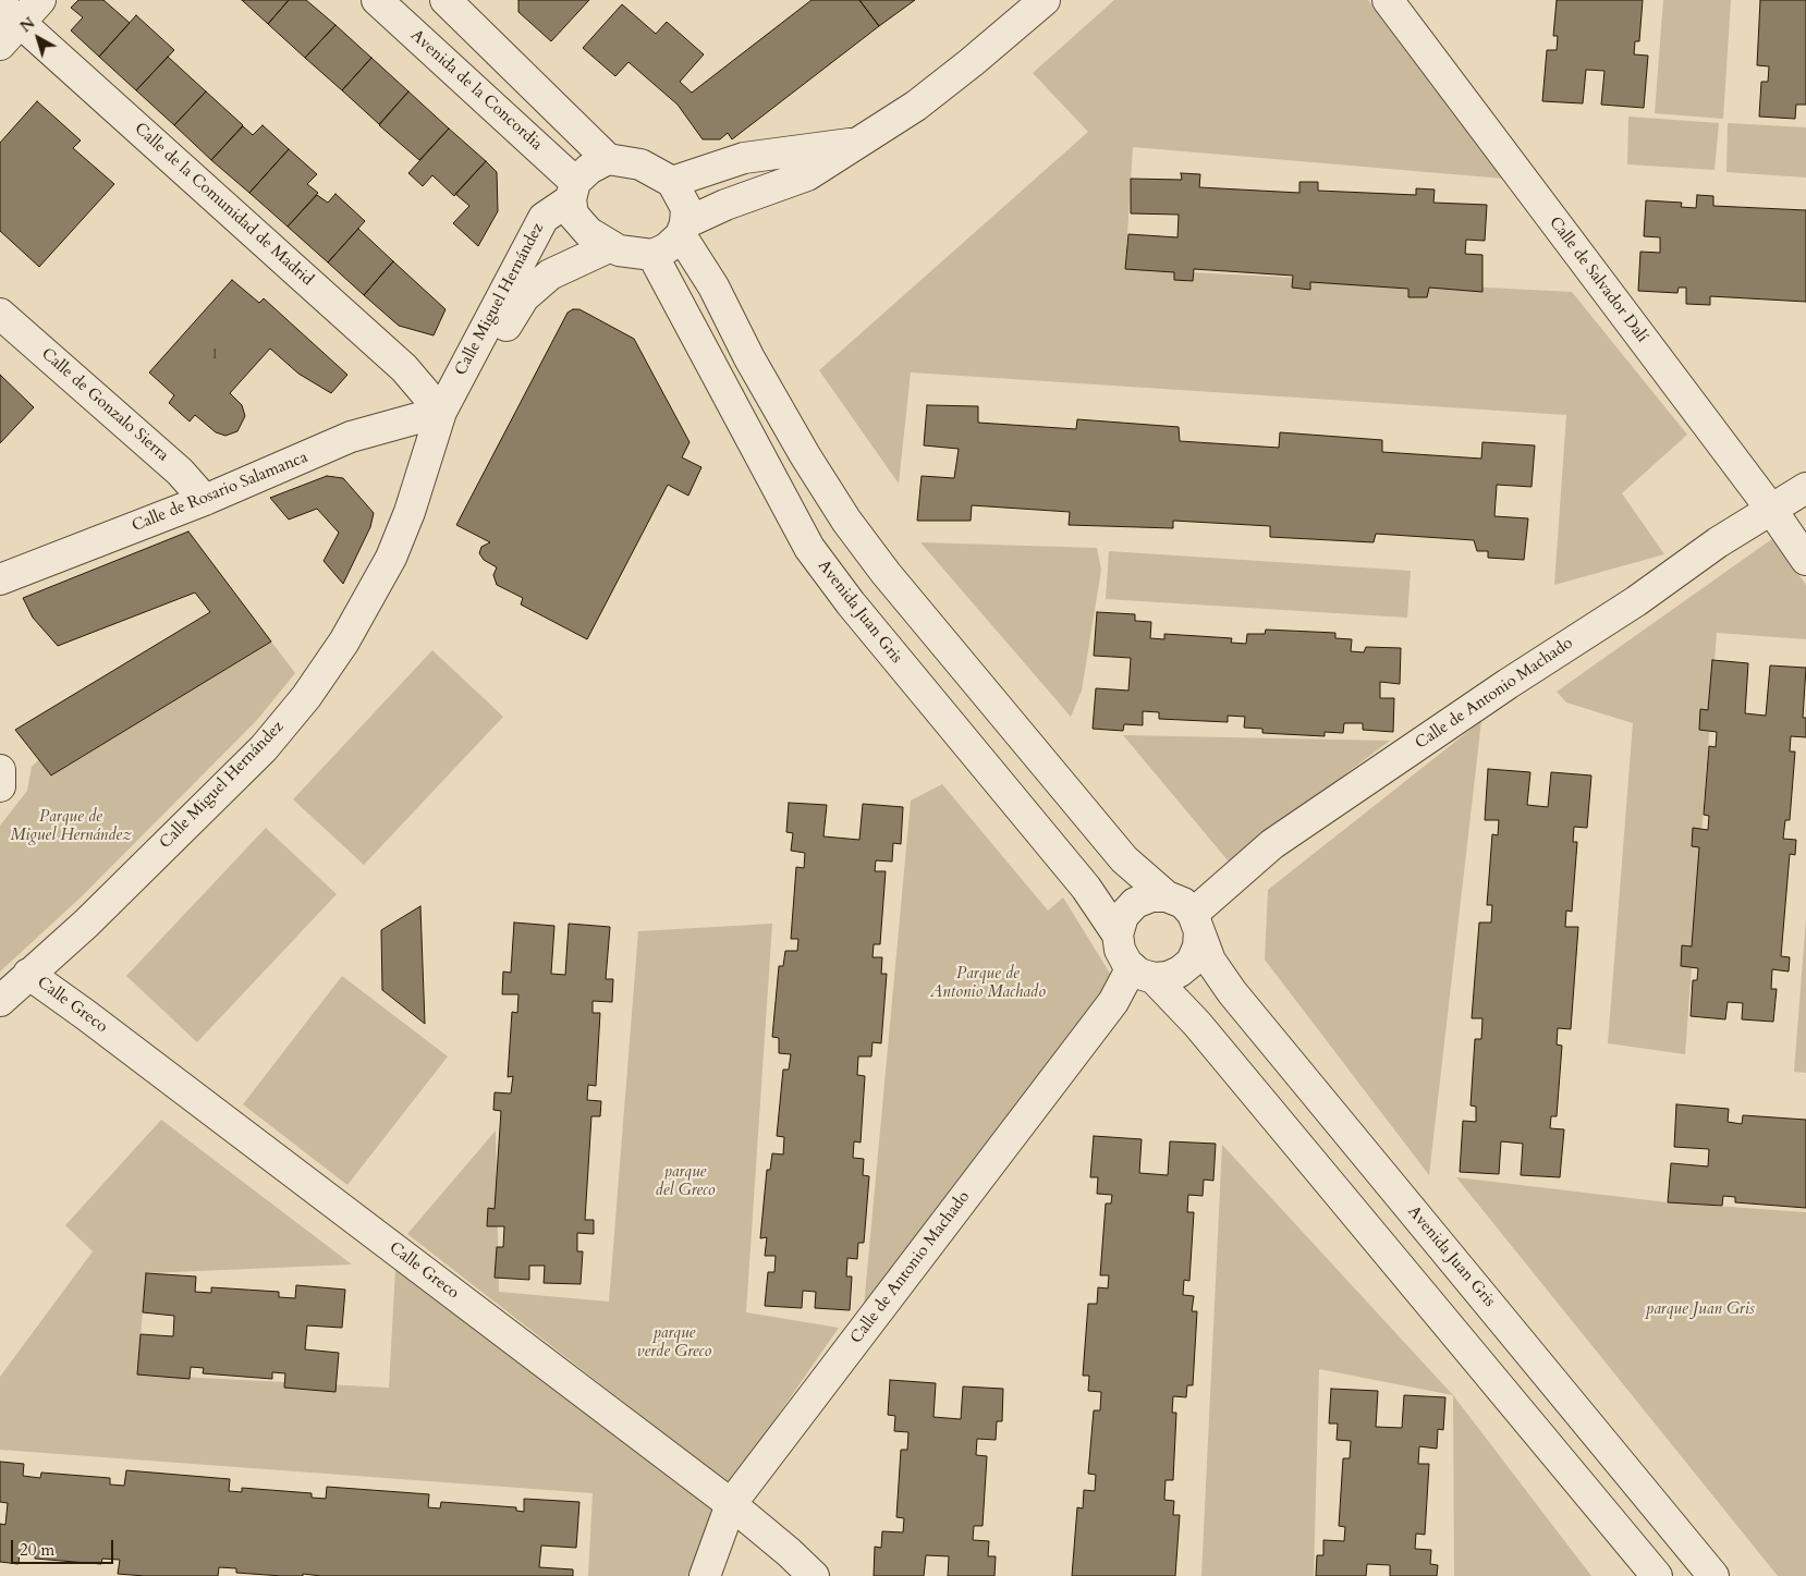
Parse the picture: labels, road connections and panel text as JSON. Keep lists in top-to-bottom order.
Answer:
{
  "streets": {
    "street": [
      "Avenida de la Concordia",
      "Calle de la Comunidad de Madrid",
      "Calle de Salvador Dalí",
      "Calle Miguel Hernández",
      "Calle de Gonzalo Sierra",
      "Calle de Rosario Salamanca",
      "Avenida Juan Gris",
      "Calle de Antonio Machado",
      "Calle Greco"
    ]
  },
  "crossings": [
    ["Avenida de la Concordia", "Calle Miguel Hernández"],
    ["Avenida de la Concordia", "Avenida Juan Gris"],
    ["Calle de la Comunidad de Madrid", "Calle Miguel Hernández"],
    ["Calle de la Comunidad de Madrid", "Calle de Rosario Salamanca"],
    ["Calle de Salvador Dalí", "Calle de Antonio Machado"],
    ["Calle Miguel Hernández", "Calle de Rosario Salamanca"],
    ["Calle Miguel Hernández", "Avenida Juan Gris"],
    ["Calle Miguel Hernández", "Calle Greco"],
    ["Calle de Gonzalo Sierra", "Calle de Rosario Salamanca"],
    ["Avenida Juan Gris", "Calle de Antonio Machado"],
    ["Calle de Antonio Machado", "Calle Greco"]
  ],
  "parks": [
    "Parque de Miguel Hernández",
    "Parque de Antonio Machado",
    "parque del Greco",
    "parque Juan Gris",
    "parque verde Greco"
  ],
  "house_numbers": ["1"],
  "scale_bar": "20 m",
  "north": "top left"
}
